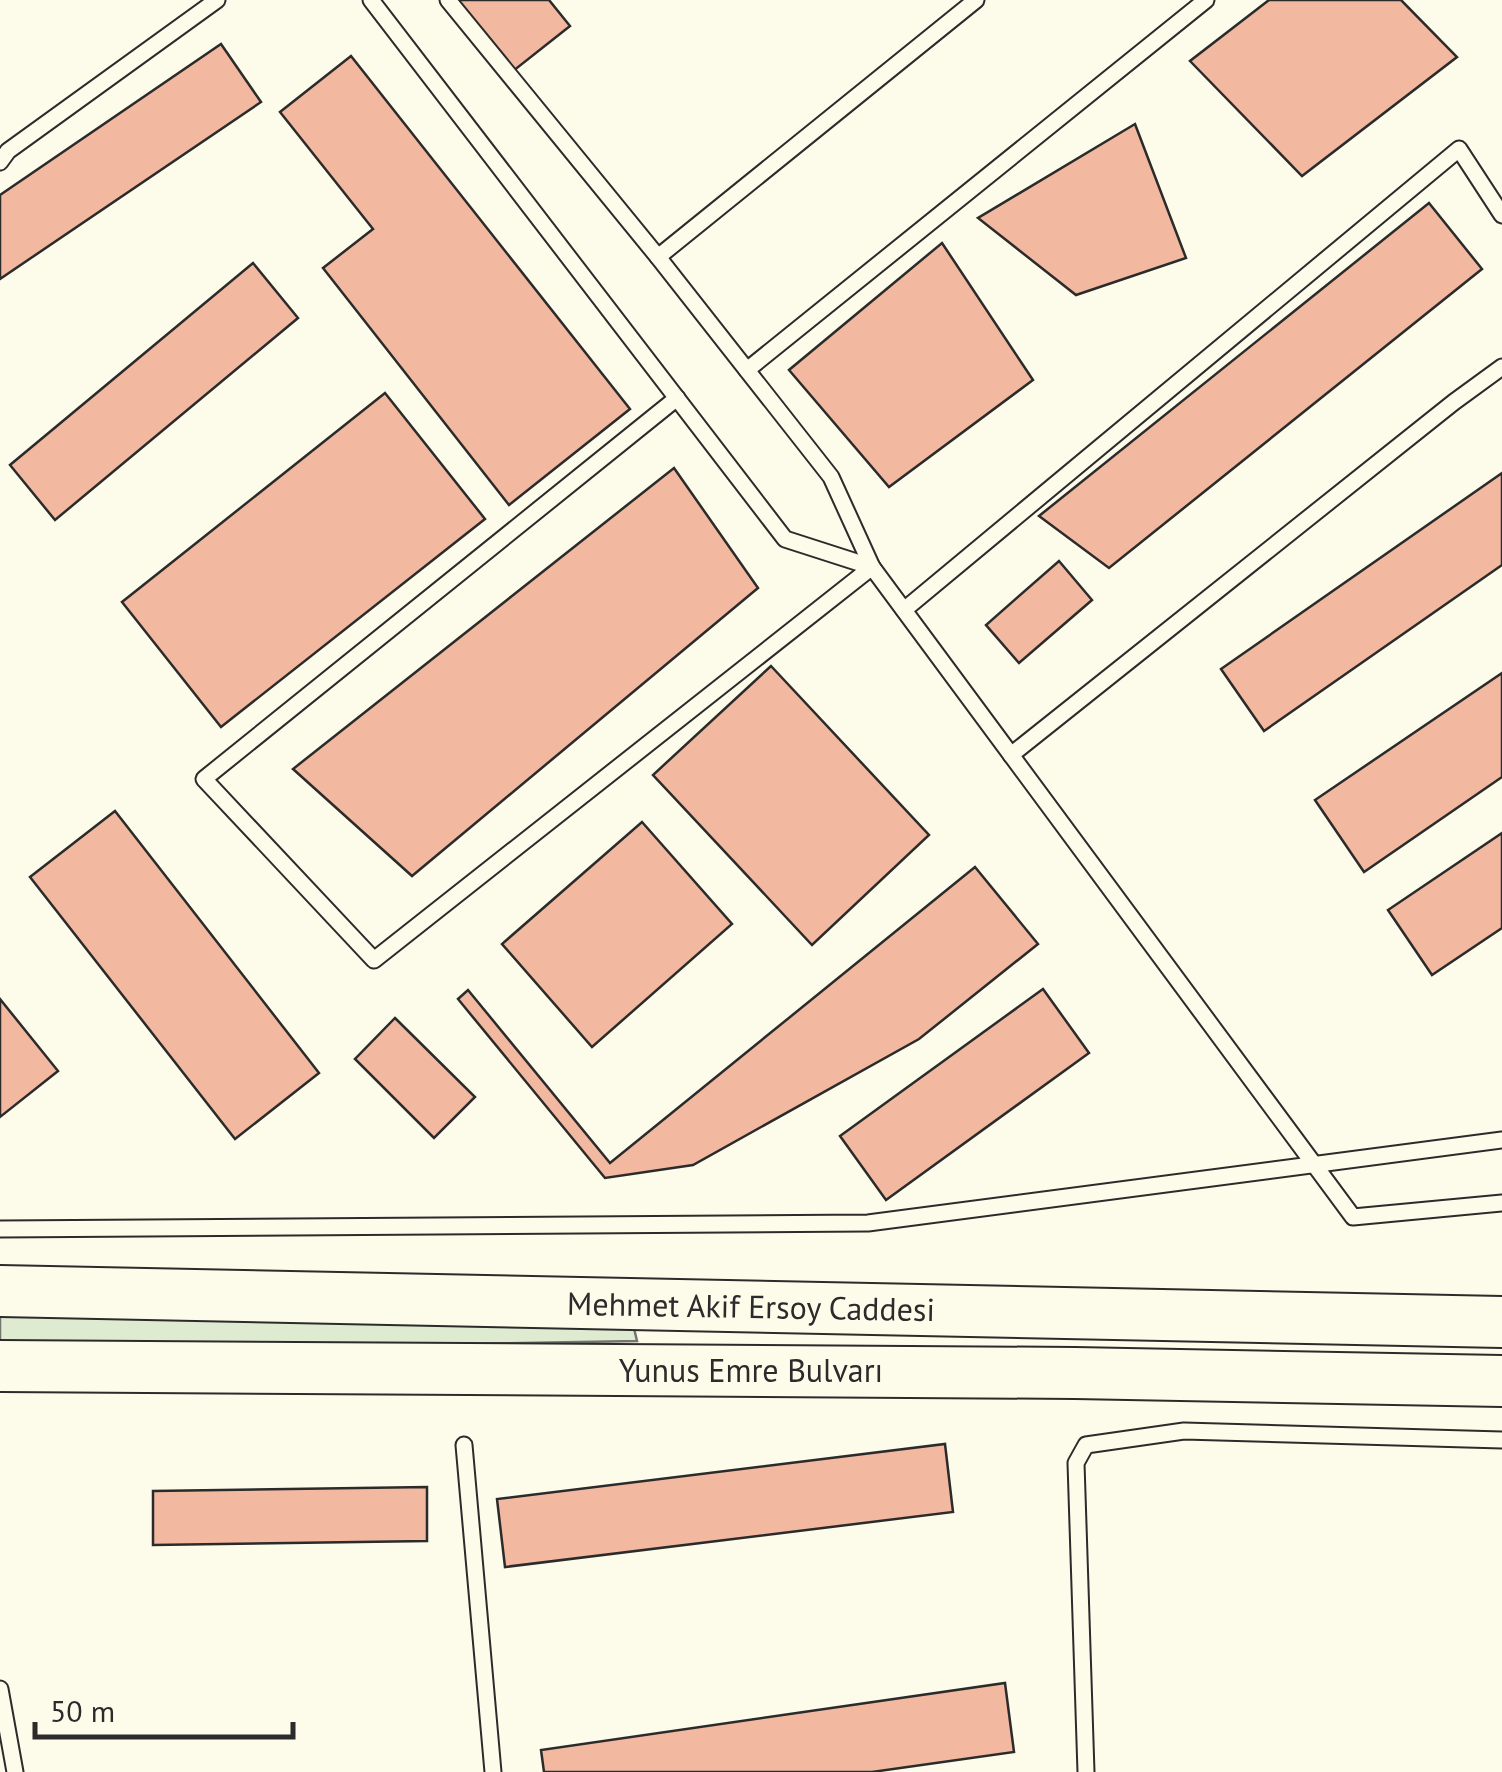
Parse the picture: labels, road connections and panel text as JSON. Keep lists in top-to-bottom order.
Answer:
{
  "streets": {
    "main road": ["Mehmet Akif Ersoy Caddesi", "Yunus Emre Bulvarı"]
  },
  "scale_bar": "50 m"
}
